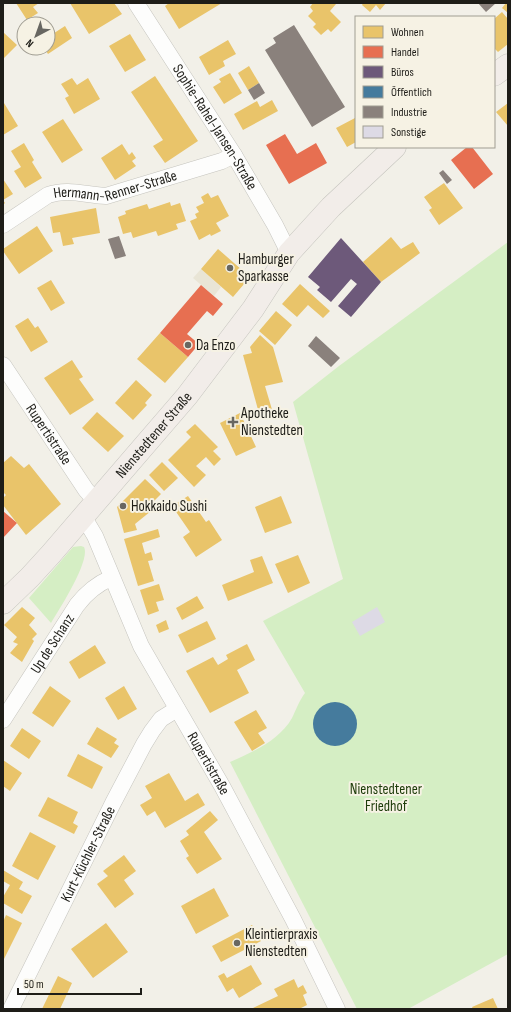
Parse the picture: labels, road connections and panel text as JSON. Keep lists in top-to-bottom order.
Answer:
{
  "streets": {
    "street": [
      "Sophie-Rahel-Jansen-Straße",
      "Hermann-Renner-Straße",
      "Rupertistraße",
      "Nienstedtener Straße",
      "Up de Schanz",
      "Kurt-Küchler-Straße"
    ]
  },
  "crossings": [
    ["Sophie-Rahel-Jansen-Straße", "Hermann-Renner-Straße"],
    ["Sophie-Rahel-Jansen-Straße", "Nienstedtener Straße"],
    ["Rupertistraße", "Nienstedtener Straße"],
    ["Rupertistraße", "Up de Schanz"],
    ["Rupertistraße", "Kurt-Küchler-Straße"]
  ],
  "parks": ["Nienstedtener Friedhof"],
  "places": {
    "other": [
      "Hamburger Sparkasse",
      "Da Enzo",
      "Hokkaido Sushi",
      "Kleintierpraxis Nienstedten"
    ],
    "health": ["Apotheke Nienstedten"]
  },
  "legend": [
    "Wohnen",
    "Handel",
    "Büros",
    "Öffentlich",
    "Industrie",
    "Sonstige"
  ],
  "scale_bar": "50 m",
  "north": "bottom left"
}
